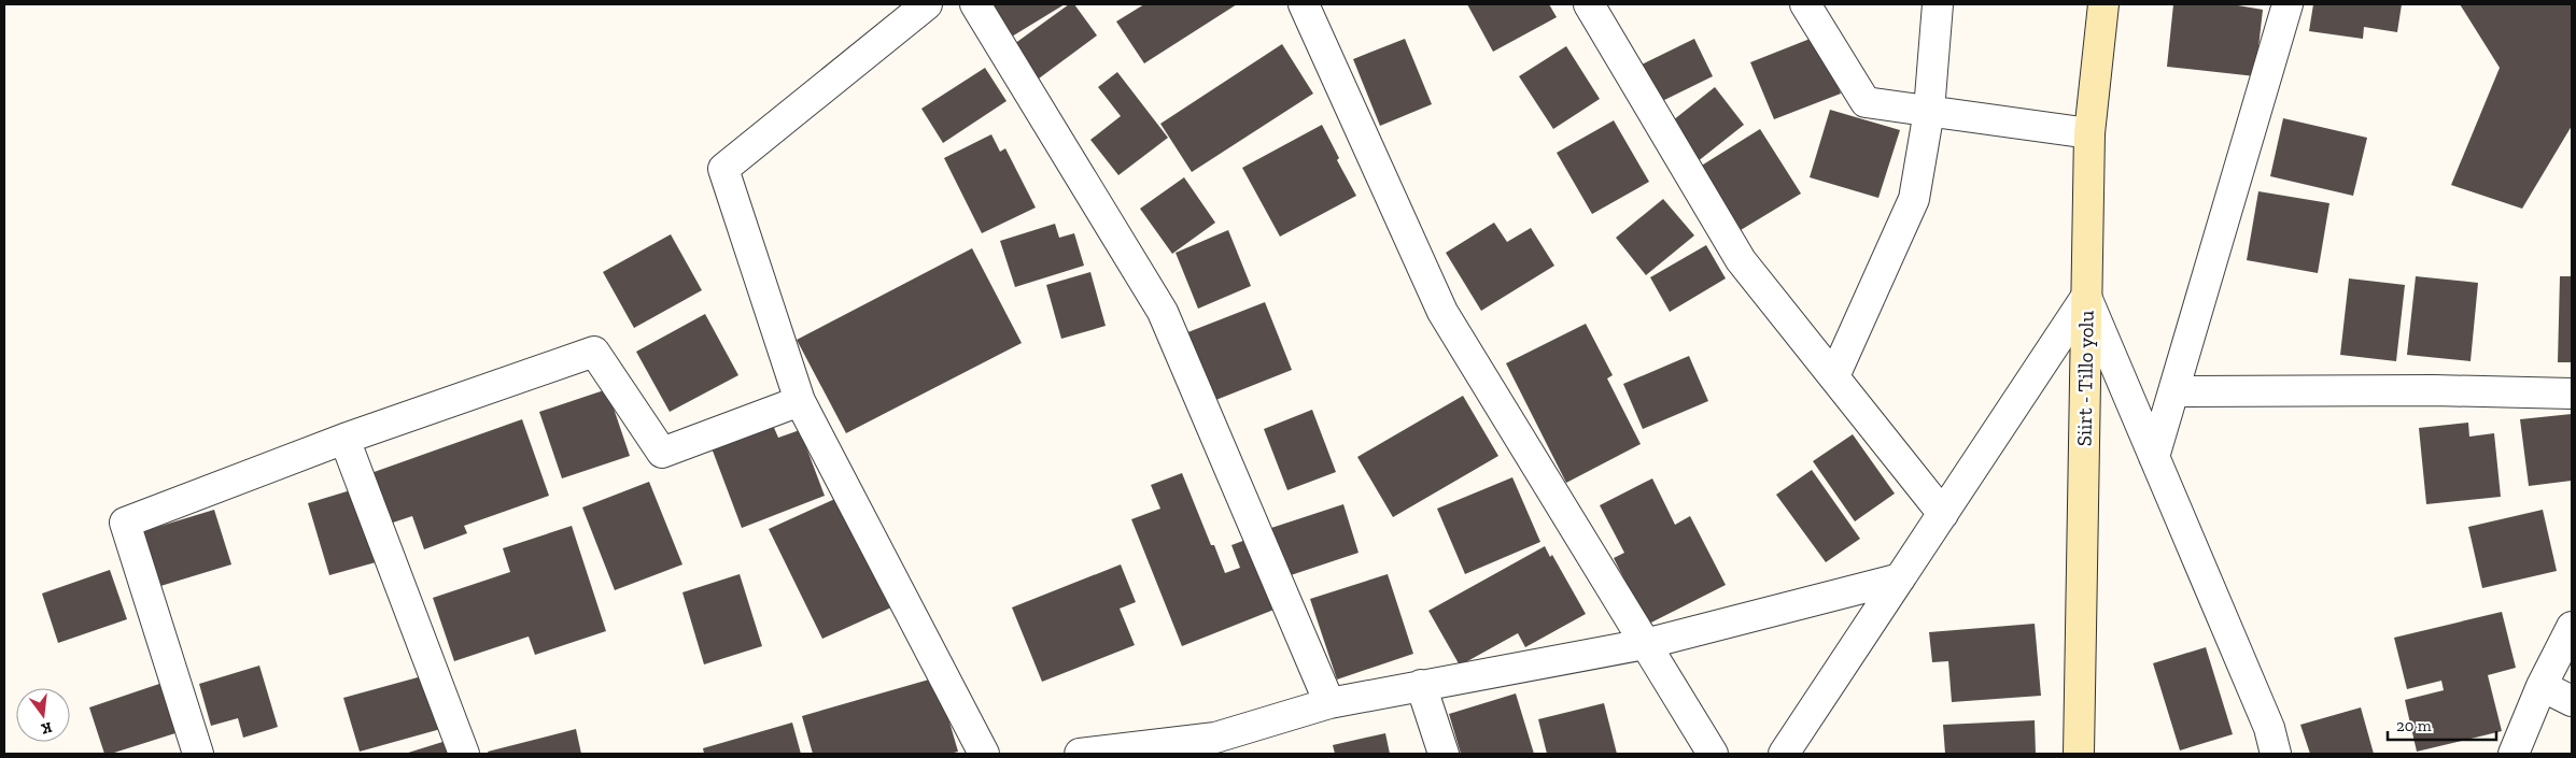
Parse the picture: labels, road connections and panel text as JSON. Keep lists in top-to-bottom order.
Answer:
{
  "streets": {
    "main road": ["Siirt - Tillo yolu"]
  },
  "scale_bar": "20 m",
  "north": "bottom"
}
